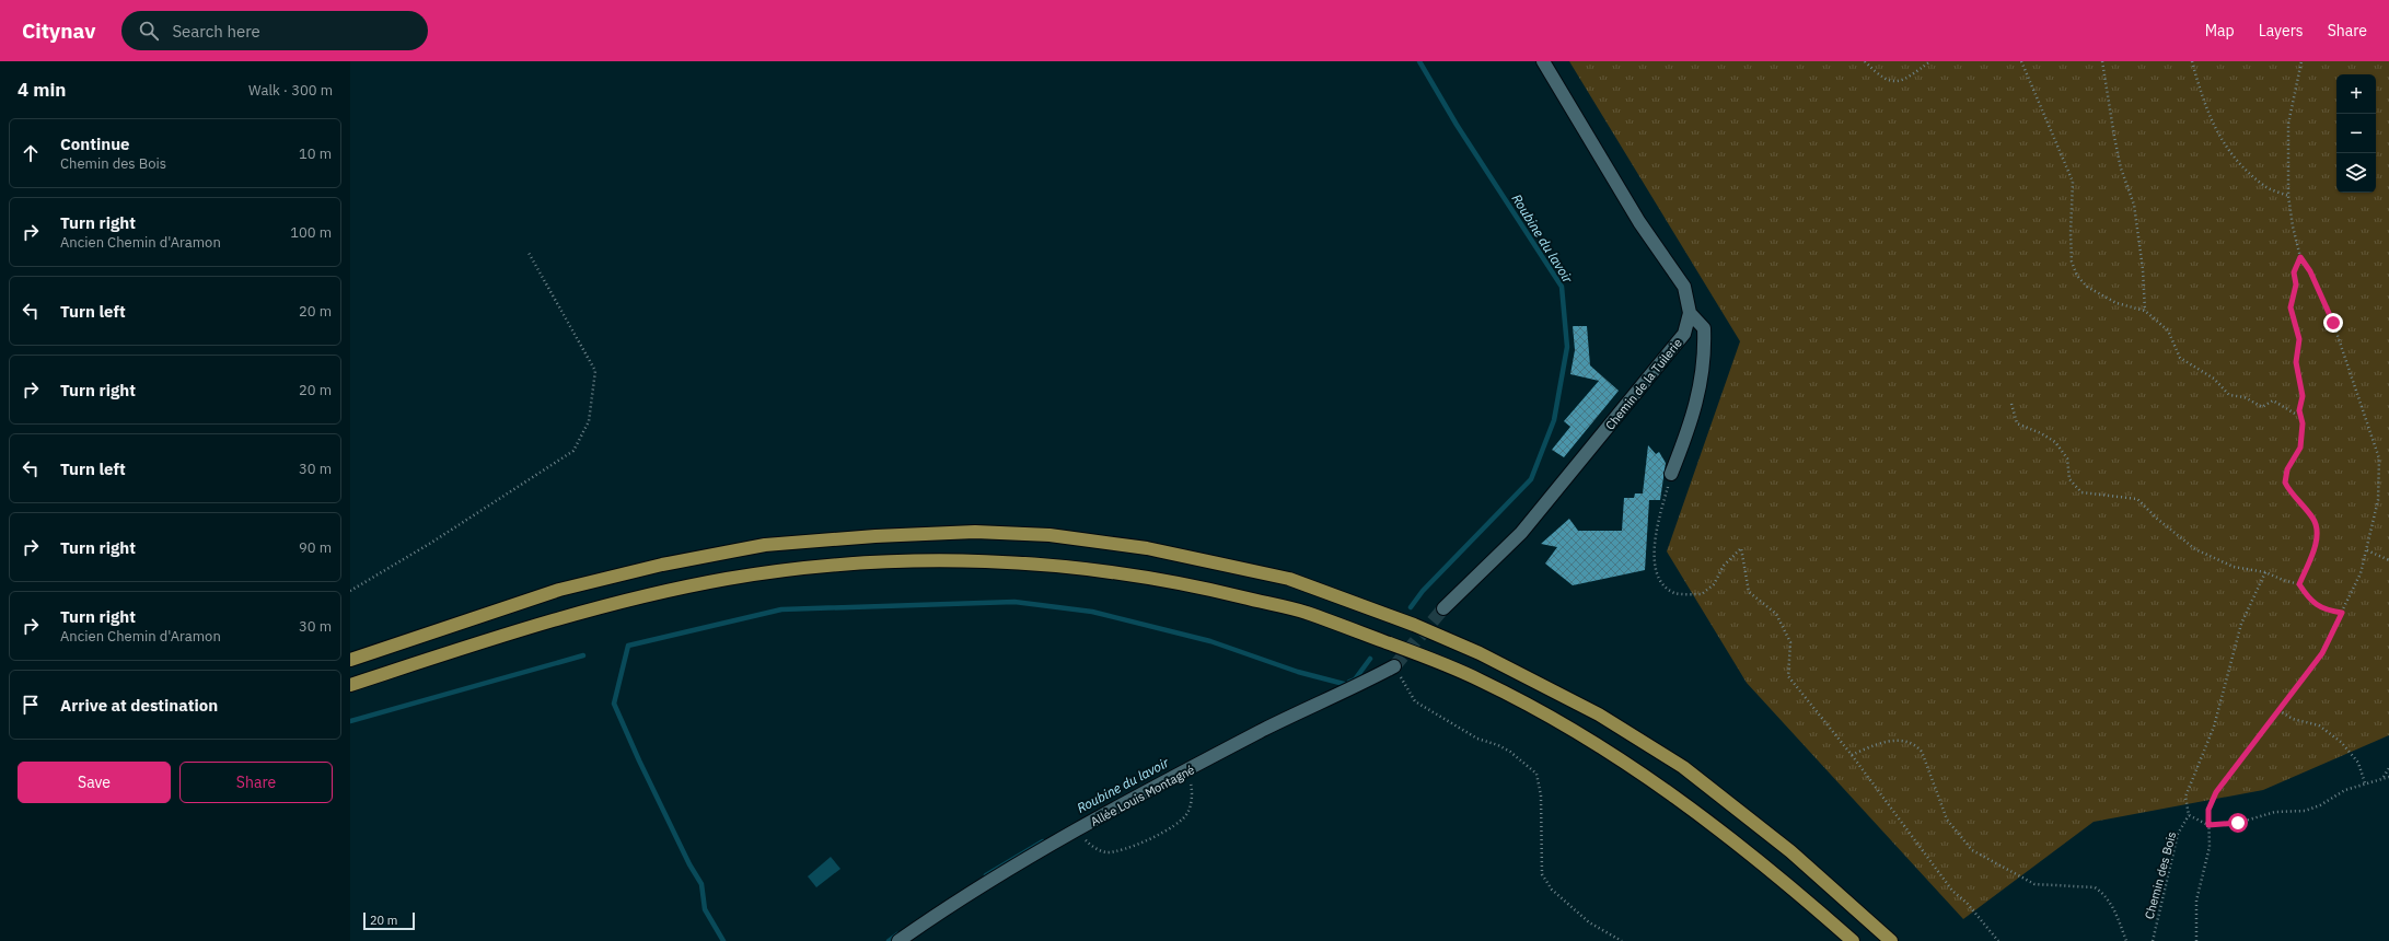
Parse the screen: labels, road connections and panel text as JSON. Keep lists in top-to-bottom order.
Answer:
{
  "streets": {
    "street": ["Chemin de la Tuilerie", "Allée Louis Montagné"],
    "path": ["Chemin des Bois"]
  },
  "water": ["Roubine du lavoir"],
  "scale_bar": "20 m",
  "page": {
    "header": "Citynav",
    "search": "Search here",
    "nav": ["Map", "Layers", "Share"],
    "heading": ["4 min", "Walk · 300 m"],
    "map_buttons": ["+", "−"],
    "list": [
      ["Continue", "Chemin des Bois", "10 m"],
      ["Turn right", "Ancien Chemin d'Aramon", "100 m"],
      ["Turn left", "20 m"],
      ["Turn right", "20 m"],
      ["Turn left", "30 m"],
      ["Turn right", "90 m"],
      ["Turn right", "Ancien Chemin d'Aramon", "30 m"],
      "Arrive at destination"
    ],
    "buttons": ["Save", "Share"],
    "scale": "20 m"
  }
}
